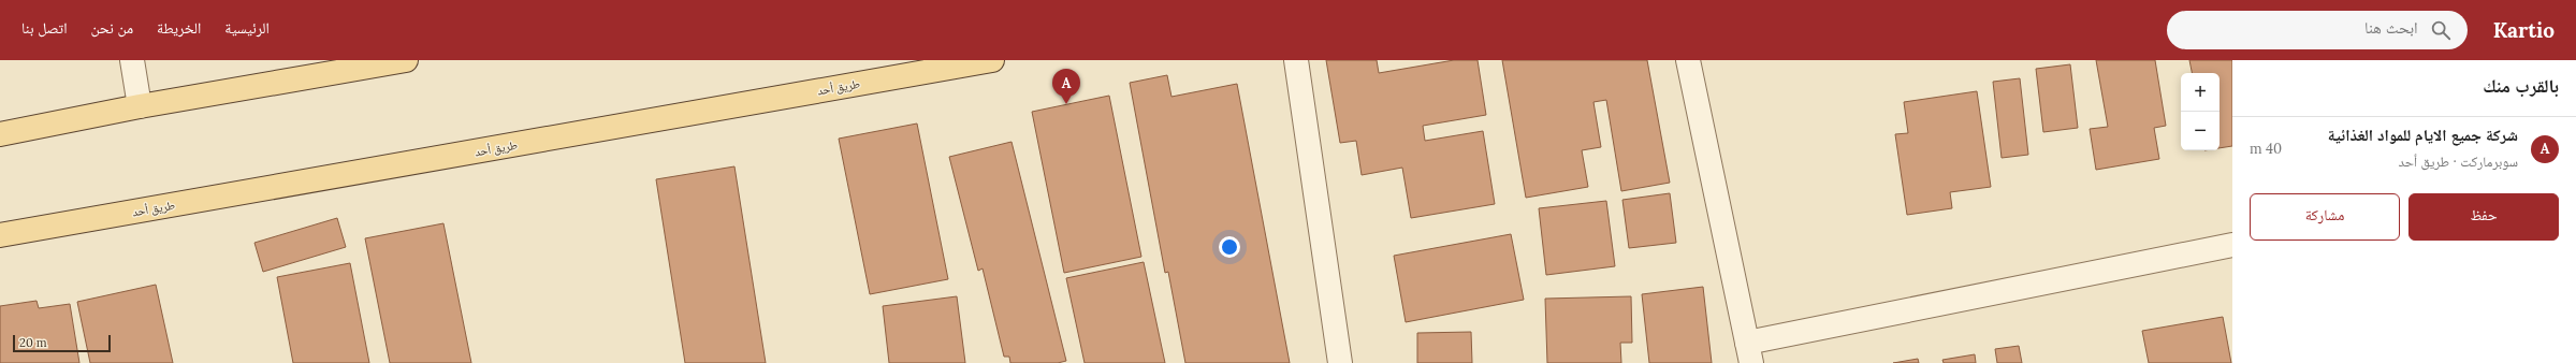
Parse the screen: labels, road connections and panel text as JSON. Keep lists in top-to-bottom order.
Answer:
{
  "streets": {
    "main road": ["طريق أحد"]
  },
  "scale_bar": "20 m",
  "page": {
    "header": "Kartio",
    "search": "ابحث هنا",
    "nav": [
      "الرئيسية",
      "الخريطة",
      "من نحن",
      "اتصل بنا"
    ],
    "heading": "بالقرب منك",
    "pins": "A",
    "map_buttons": ["+", "−"],
    "list": [
      {
        "mark": "A",
        "name": "شركة جميع الايام للمواد الغذائية",
        "note": "سوبرماركت · طريق أحد",
        "value": "40 m"
      }
    ],
    "buttons": ["حفظ", "مشاركة"],
    "scale": "20 m"
  }
}
